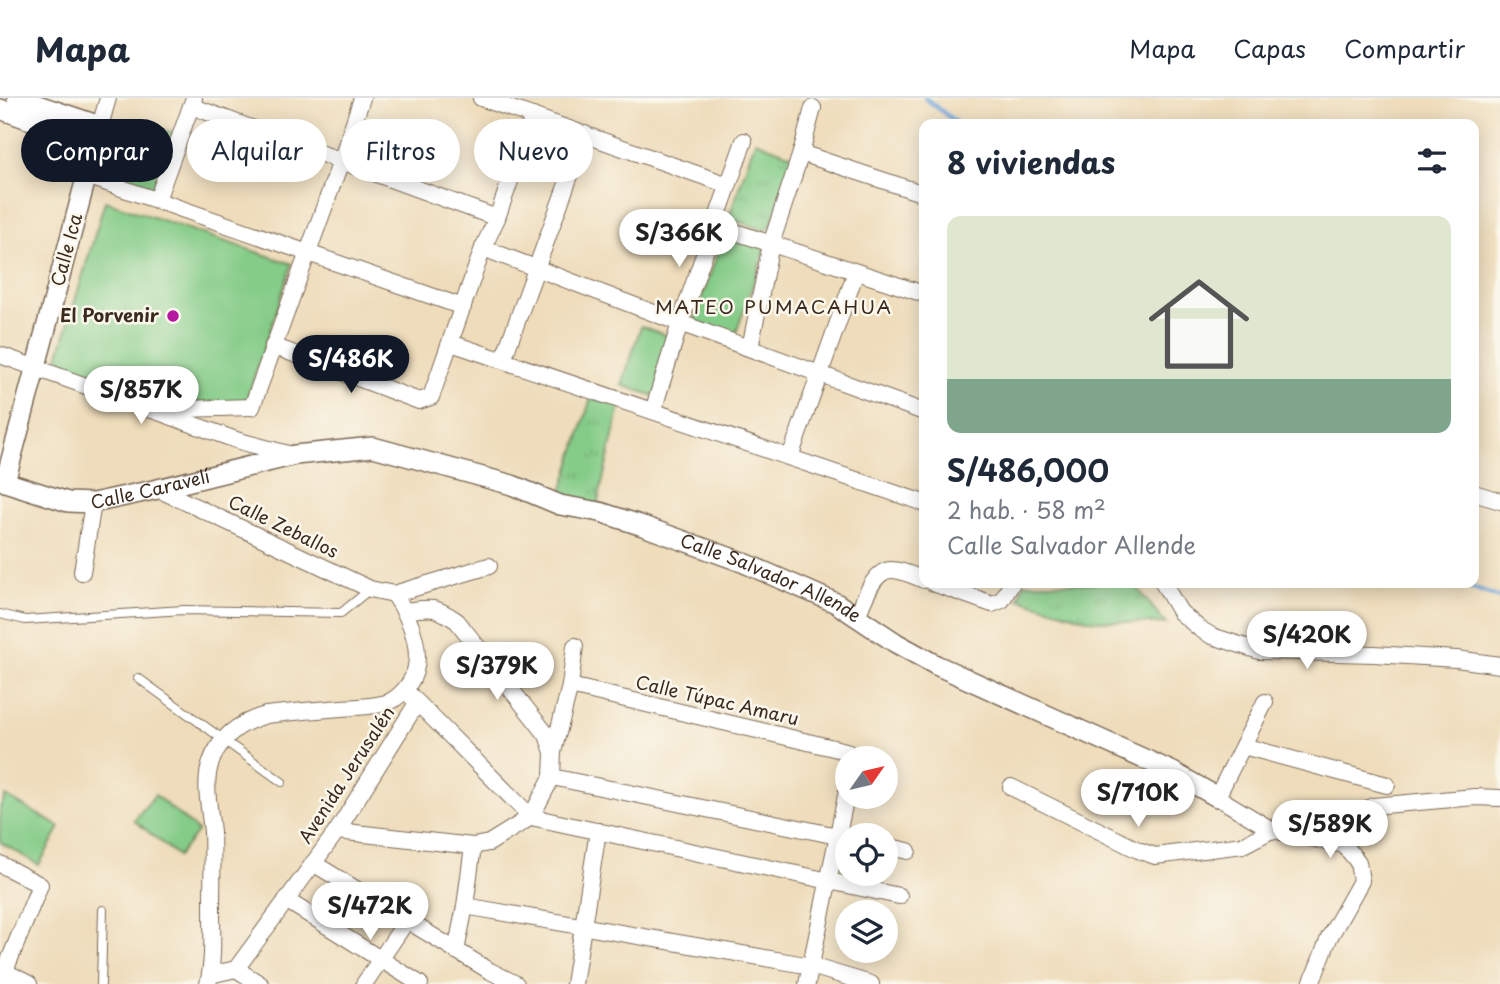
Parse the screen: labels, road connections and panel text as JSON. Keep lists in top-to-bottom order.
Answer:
{
  "streets": {
    "street": [
      "Calle Ica",
      "Calle Caravelí",
      "Calle Zeballos",
      "Calle Salvador Allende",
      "Calle Túpac Amaru",
      "Avenida Jerusalén"
    ]
  },
  "crossings": [
    ["Calle Ica", "Calle Caravelí"],
    ["Calle Caravelí", "Calle Zeballos"],
    ["Calle Caravelí", "Calle Salvador Allende"]
  ],
  "districts": ["MATEO PUMACAHUA"],
  "places": ["El Porvenir"],
  "north": "top right",
  "page": {
    "header": "Mapa",
    "nav": ["Mapa", "Capas", "Compartir"],
    "chip": [
      "Comprar",
      "Alquilar",
      "Filtros",
      "Nuevo"
    ],
    "heading": "8 viviendas",
    "list": [
      {
        "name": "S/486,000",
        "note": "2 hab. · 58 m² · Calle Salvador Allende"
      }
    ],
    "price": [
      "S/366K",
      "S/486K",
      "S/857K",
      "S/420K",
      "S/379K",
      "S/710K",
      "S/589K",
      "S/472K"
    ]
  }
}
